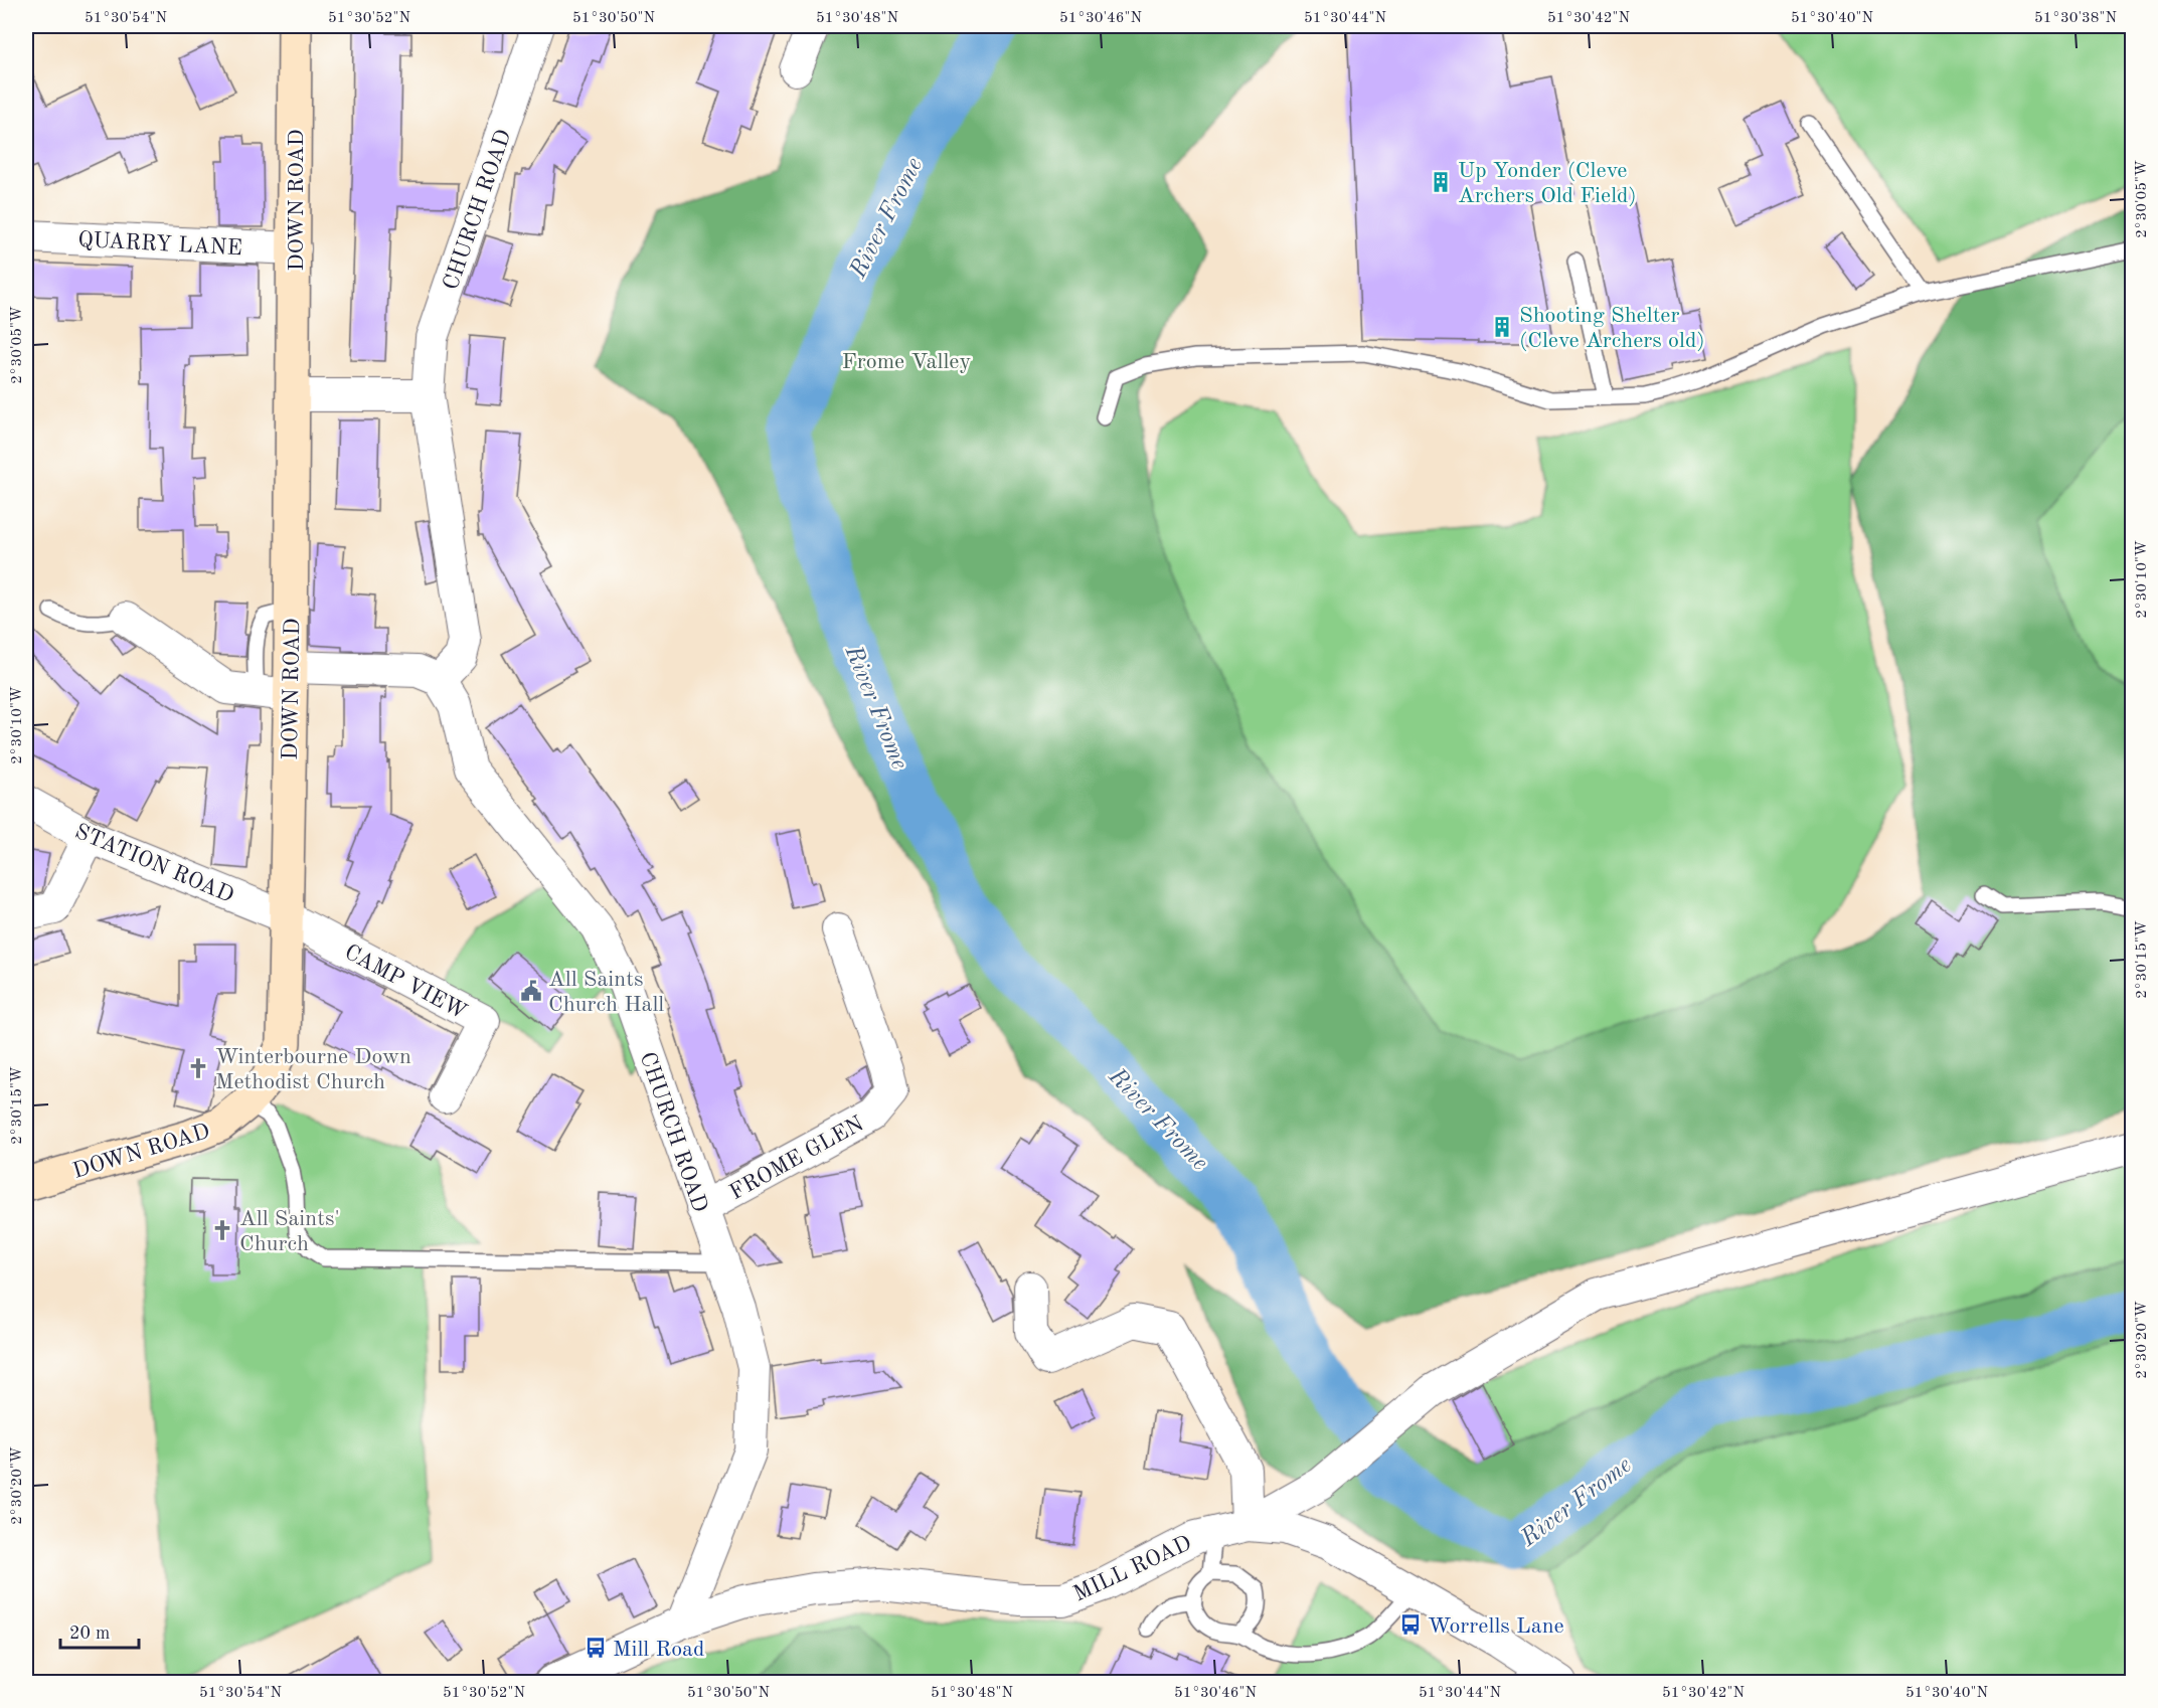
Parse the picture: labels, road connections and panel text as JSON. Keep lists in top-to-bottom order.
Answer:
{
  "streets": {
    "street": [
      "DOWN ROAD",
      "CHURCH ROAD",
      "QUARRY LANE",
      "STATION ROAD",
      "CAMP VIEW",
      "FROME GLEN",
      "MILL ROAD"
    ]
  },
  "crossings": [
    ["DOWN ROAD", "QUARRY LANE"],
    ["DOWN ROAD", "STATION ROAD"],
    ["DOWN ROAD", "CAMP VIEW"],
    ["CHURCH ROAD", "FROME GLEN"],
    ["CHURCH ROAD", "MILL ROAD"],
    ["STATION ROAD", "CAMP VIEW"]
  ],
  "water": ["River Frome"],
  "parks": ["Frome Valley"],
  "places": {
    "building": ["Up Yonder (Cleve Archers Old Field)", "Shooting Shelter (Cleve Archers old)"],
    "public building": ["All Saints Church Hall"],
    "church": ["Winterbourne Down Methodist Church", "All Saints' Church"],
    "bus stop": ["Worrells Lane", "Mill Road"]
  },
  "scale_bar": "20 m",
  "coordinates": [
    "51°30'54\"N",
    "51°30'52\"N",
    "51°30'50\"N",
    "51°30'48\"N",
    "51°30'46\"N",
    "51°30'44\"N",
    "51°30'42\"N",
    "51°30'40\"N",
    "51°30'38\"N",
    "2°30'05\"W",
    "2°30'10\"W",
    "2°30'15\"W",
    "2°30'20\"W"
  ]
}
